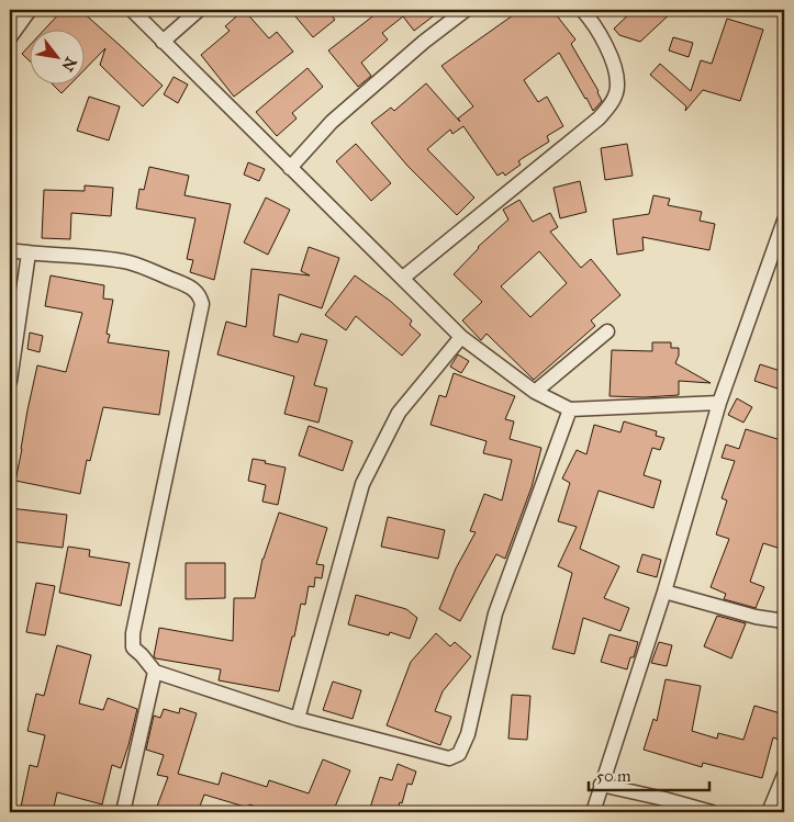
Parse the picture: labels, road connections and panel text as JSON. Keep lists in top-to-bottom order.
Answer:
{
  "scale_bar": "50 m",
  "north": "bottom right"
}
